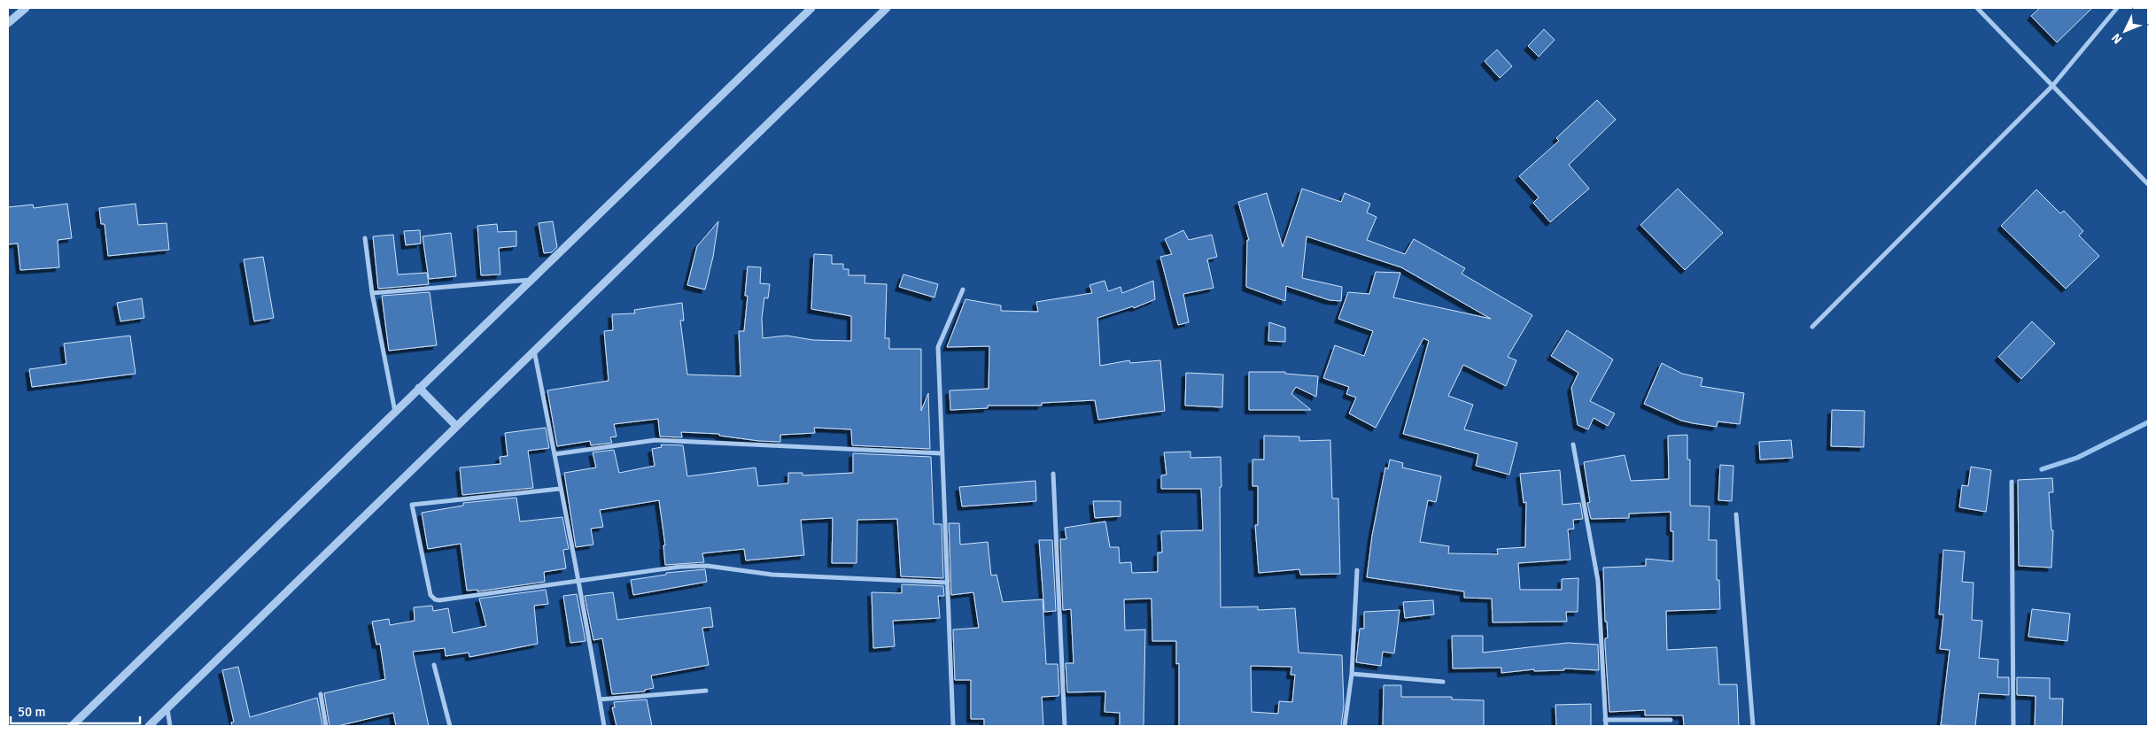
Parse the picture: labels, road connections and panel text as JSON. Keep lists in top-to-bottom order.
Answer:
{
  "scale_bar": "50 m",
  "north": "bottom left"
}
